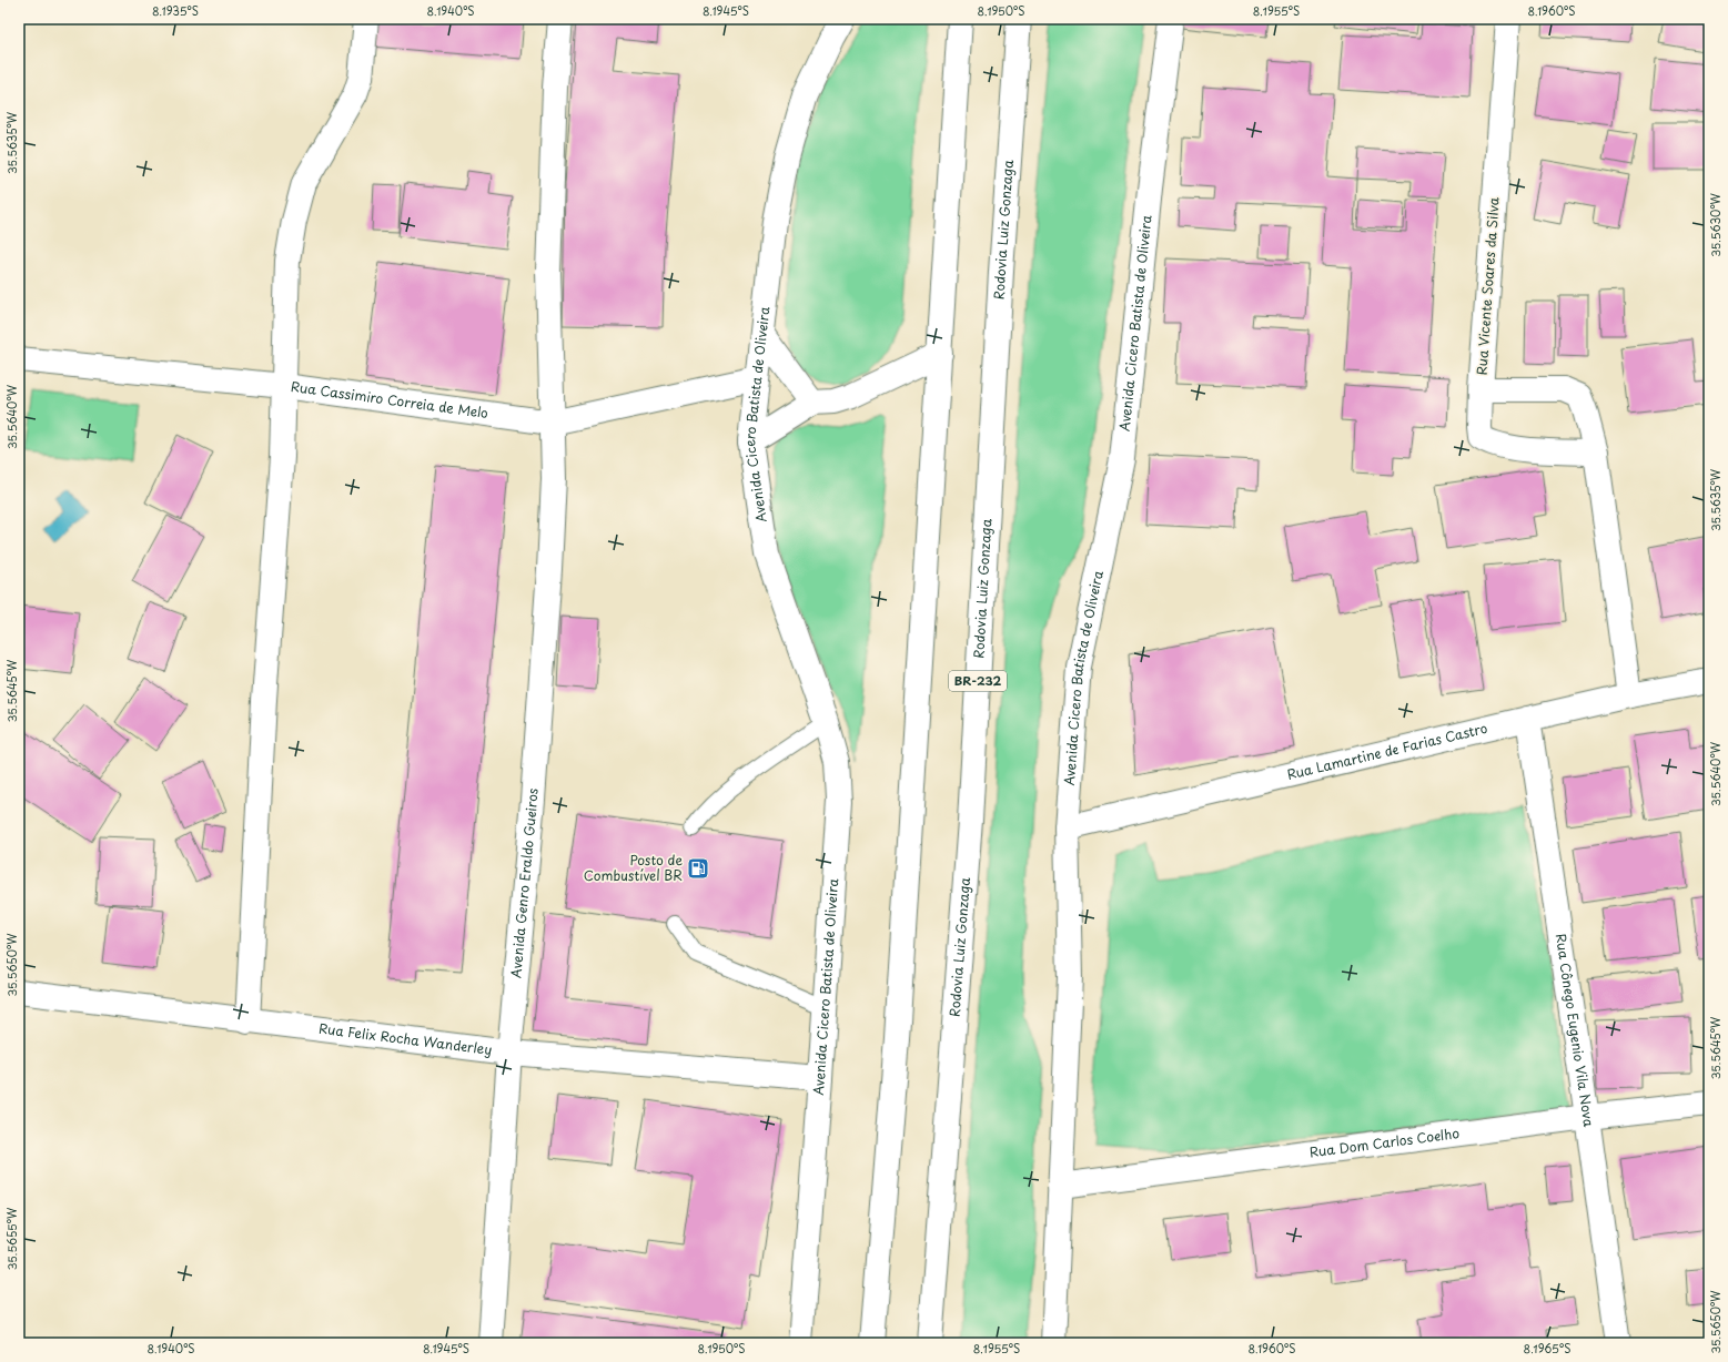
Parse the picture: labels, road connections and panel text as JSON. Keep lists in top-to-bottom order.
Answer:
{
  "streets": {
    "main road": [
      "Rodovia Luiz Gonzaga",
      "Rua Vicente Soares da Silva",
      "Avenida Cicero Batista de Oliveira",
      "Rua Cassimiro Correia de Melo",
      "BR-232",
      "Rua Lamartine de Farias Castro",
      "Avenida Genro Eraldo Gueiros",
      "Rua Cônego Eugenio Vila Nova",
      "Rua Felix Rocha Wanderley",
      "Rua Dom Carlos Coelho"
    ]
  },
  "crossings": [
    ["Rua Vicente Soares da Silva", "Rua Lamartine de Farias Castro"],
    ["Avenida Cicero Batista de Oliveira", "Rua Cassimiro Correia de Melo"],
    ["Avenida Cicero Batista de Oliveira", "Rua Lamartine de Farias Castro"],
    ["Avenida Cicero Batista de Oliveira", "Rua Felix Rocha Wanderley"],
    ["Avenida Cicero Batista de Oliveira", "Rua Dom Carlos Coelho"],
    ["Rua Cassimiro Correia de Melo", "Avenida Genro Eraldo Gueiros"],
    ["Rua Lamartine de Farias Castro", "Rua Cônego Eugenio Vila Nova"],
    ["Avenida Genro Eraldo Gueiros", "Rua Felix Rocha Wanderley"],
    ["Rua Cônego Eugenio Vila Nova", "Rua Dom Carlos Coelho"]
  ],
  "places": {
    "fuel station": ["Posto de Combustível BR"]
  },
  "coordinates": [
    "8.1935°S",
    "8.1940°S",
    "8.1945°S",
    "8.1950°S",
    "8.1955°S",
    "8.1960°S",
    "35.5635°W",
    "35.5630°W",
    "35.5640°W",
    "35.5645°W",
    "35.5650°W",
    "35.5655°W",
    "8.1965°S"
  ]
}
